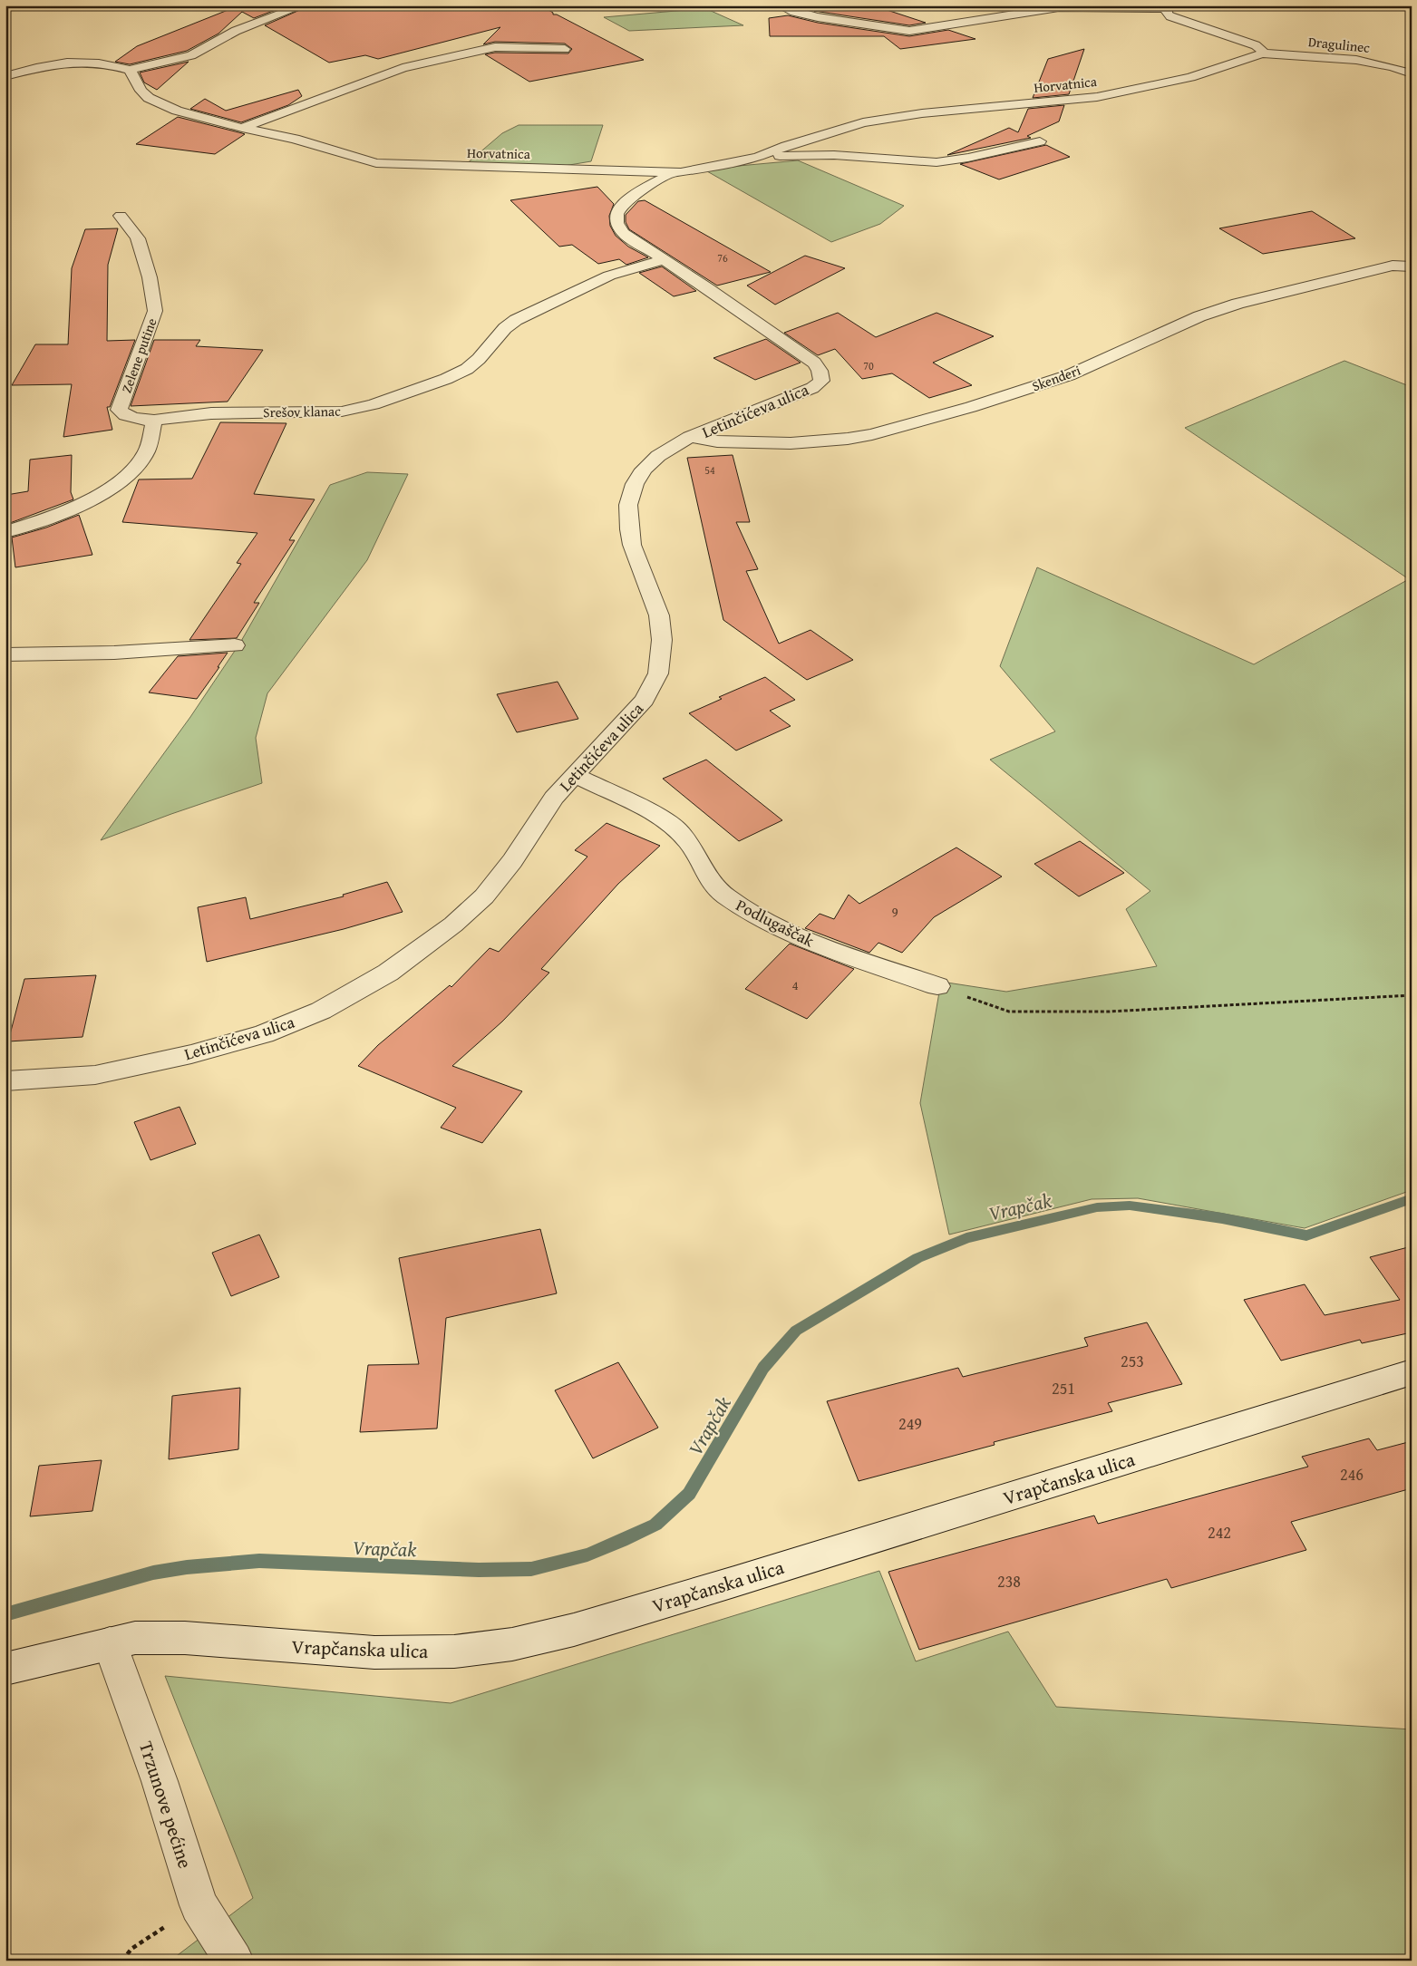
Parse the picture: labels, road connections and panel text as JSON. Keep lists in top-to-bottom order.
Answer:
{
  "streets": {
    "street": [
      "Dragulinec",
      "Horvatnica",
      "Zelene putine",
      "Skenderi",
      "Letinčićeva ulica",
      "Srešov klanac",
      "Podlugaščak",
      "Vrapčanska ulica",
      "Trzunove pećine"
    ]
  },
  "crossings": [
    ["Dragulinec", "Horvatnica"],
    ["Horvatnica", "Letinčićeva ulica"],
    ["Zelene putine", "Srešov klanac"],
    ["Skenderi", "Letinčićeva ulica"],
    ["Letinčićeva ulica", "Srešov klanac"],
    ["Letinčićeva ulica", "Podlugaščak"],
    ["Vrapčanska ulica", "Trzunove pećine"]
  ],
  "water": ["Vrapčak"],
  "house_numbers": [
    "76",
    "70",
    "54",
    "9",
    "4",
    "253",
    "251",
    "249",
    "246",
    "242",
    "238"
  ]
}
